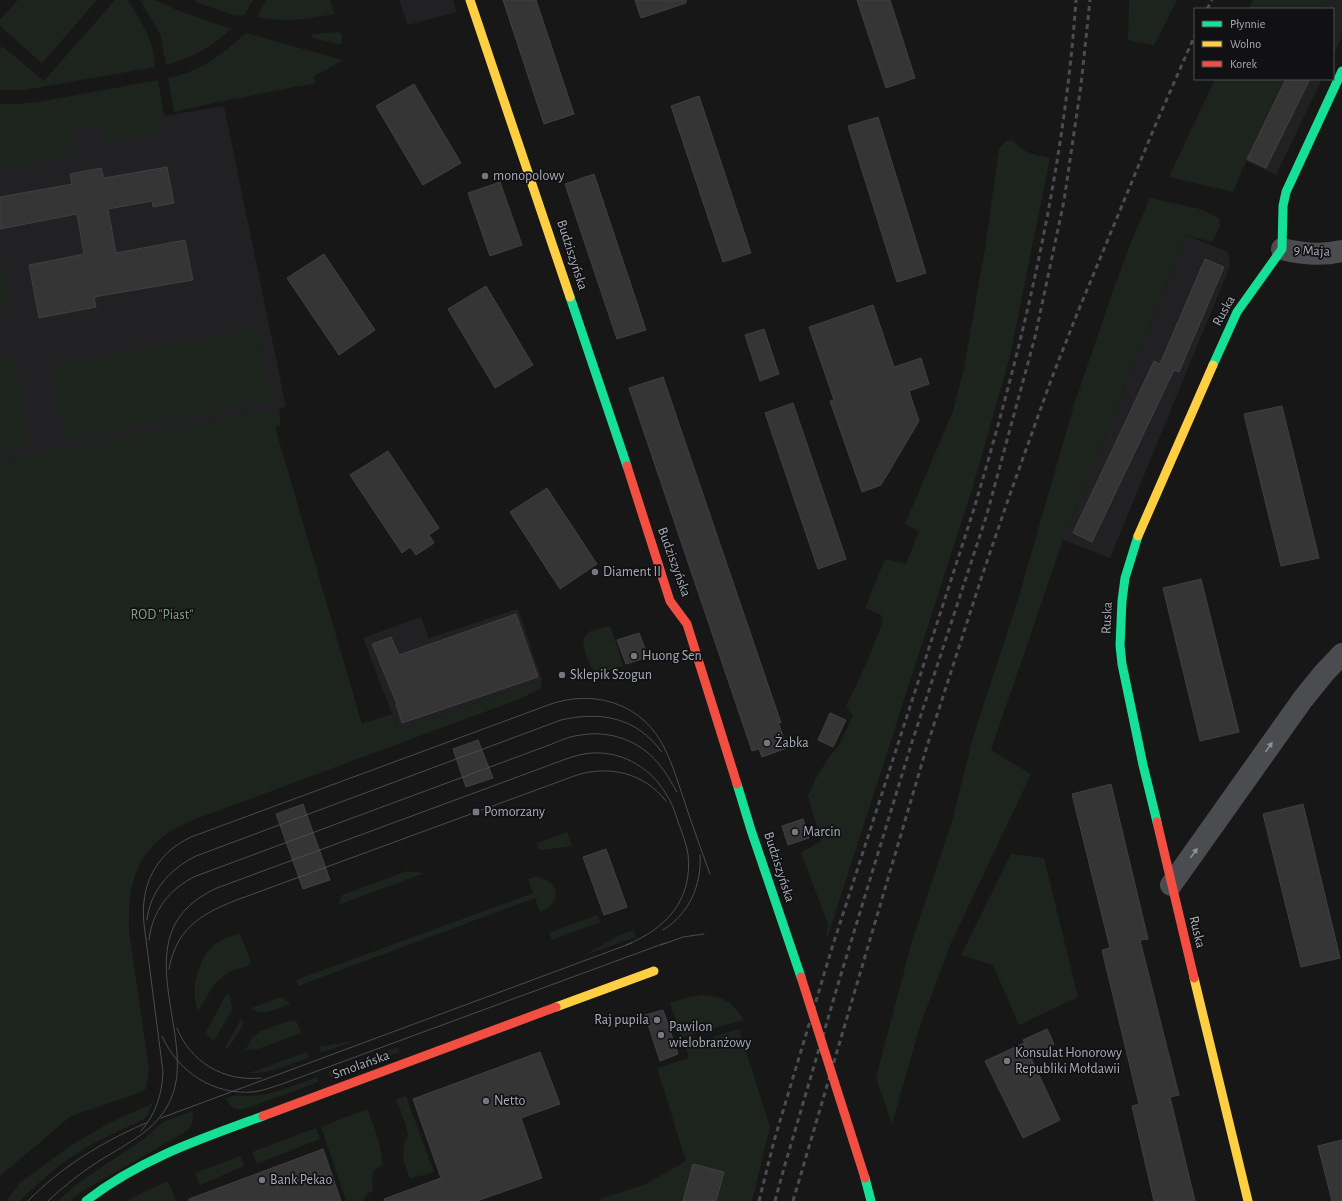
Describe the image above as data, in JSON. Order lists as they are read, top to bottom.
{
  "streets": {
    "street": [
      "9 Maja",
      "Budziszyńska",
      "Ruska",
      "Smolańska"
    ]
  },
  "crossings": [
    ["9 Maja", "Ruska"]
  ],
  "parks": ["ROD \"Piast\""],
  "places": {
    "other": [
      "monopolowy",
      "Diament II",
      "Huong Sen",
      "Sklepik Szogun",
      "Żabka",
      "Marcin",
      "Raj pupila",
      "Pawilon wielobranżowy",
      "Konsulat Honorowy Republiki Mołdawii",
      "Netto",
      "Bank Pekao"
    ],
    "transit": ["Pomorzany"]
  },
  "legend": ["Płynnie", "Wolno", "Korek"]
}
